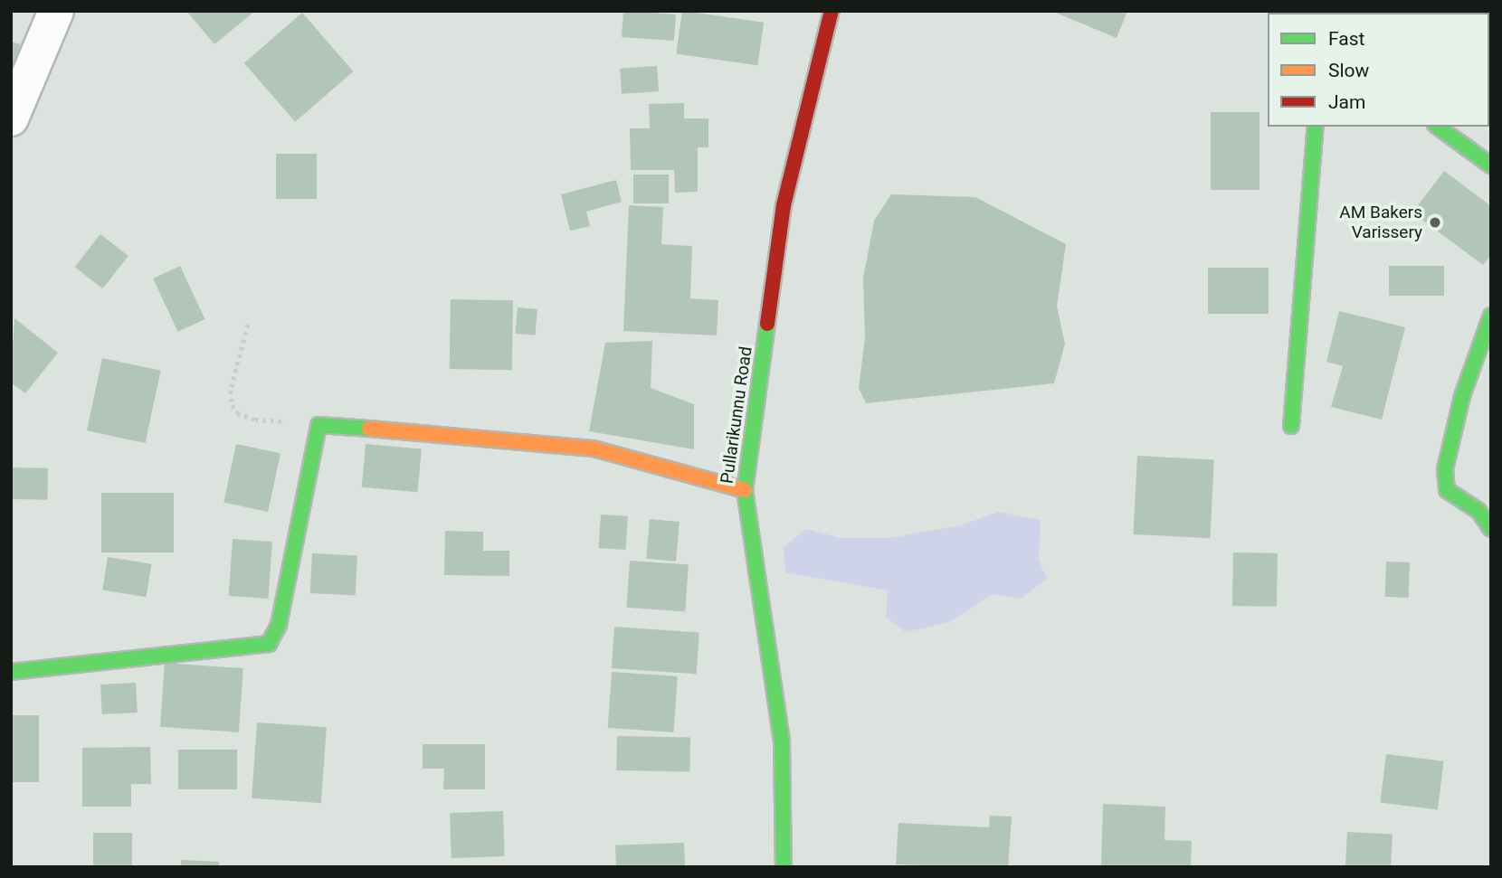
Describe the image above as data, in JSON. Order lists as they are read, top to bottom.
{
  "streets": {
    "street": ["Pullarikunnu Road"]
  },
  "places": ["AM Bakers Varissery"],
  "legend": ["Fast", "Slow", "Jam"]
}
